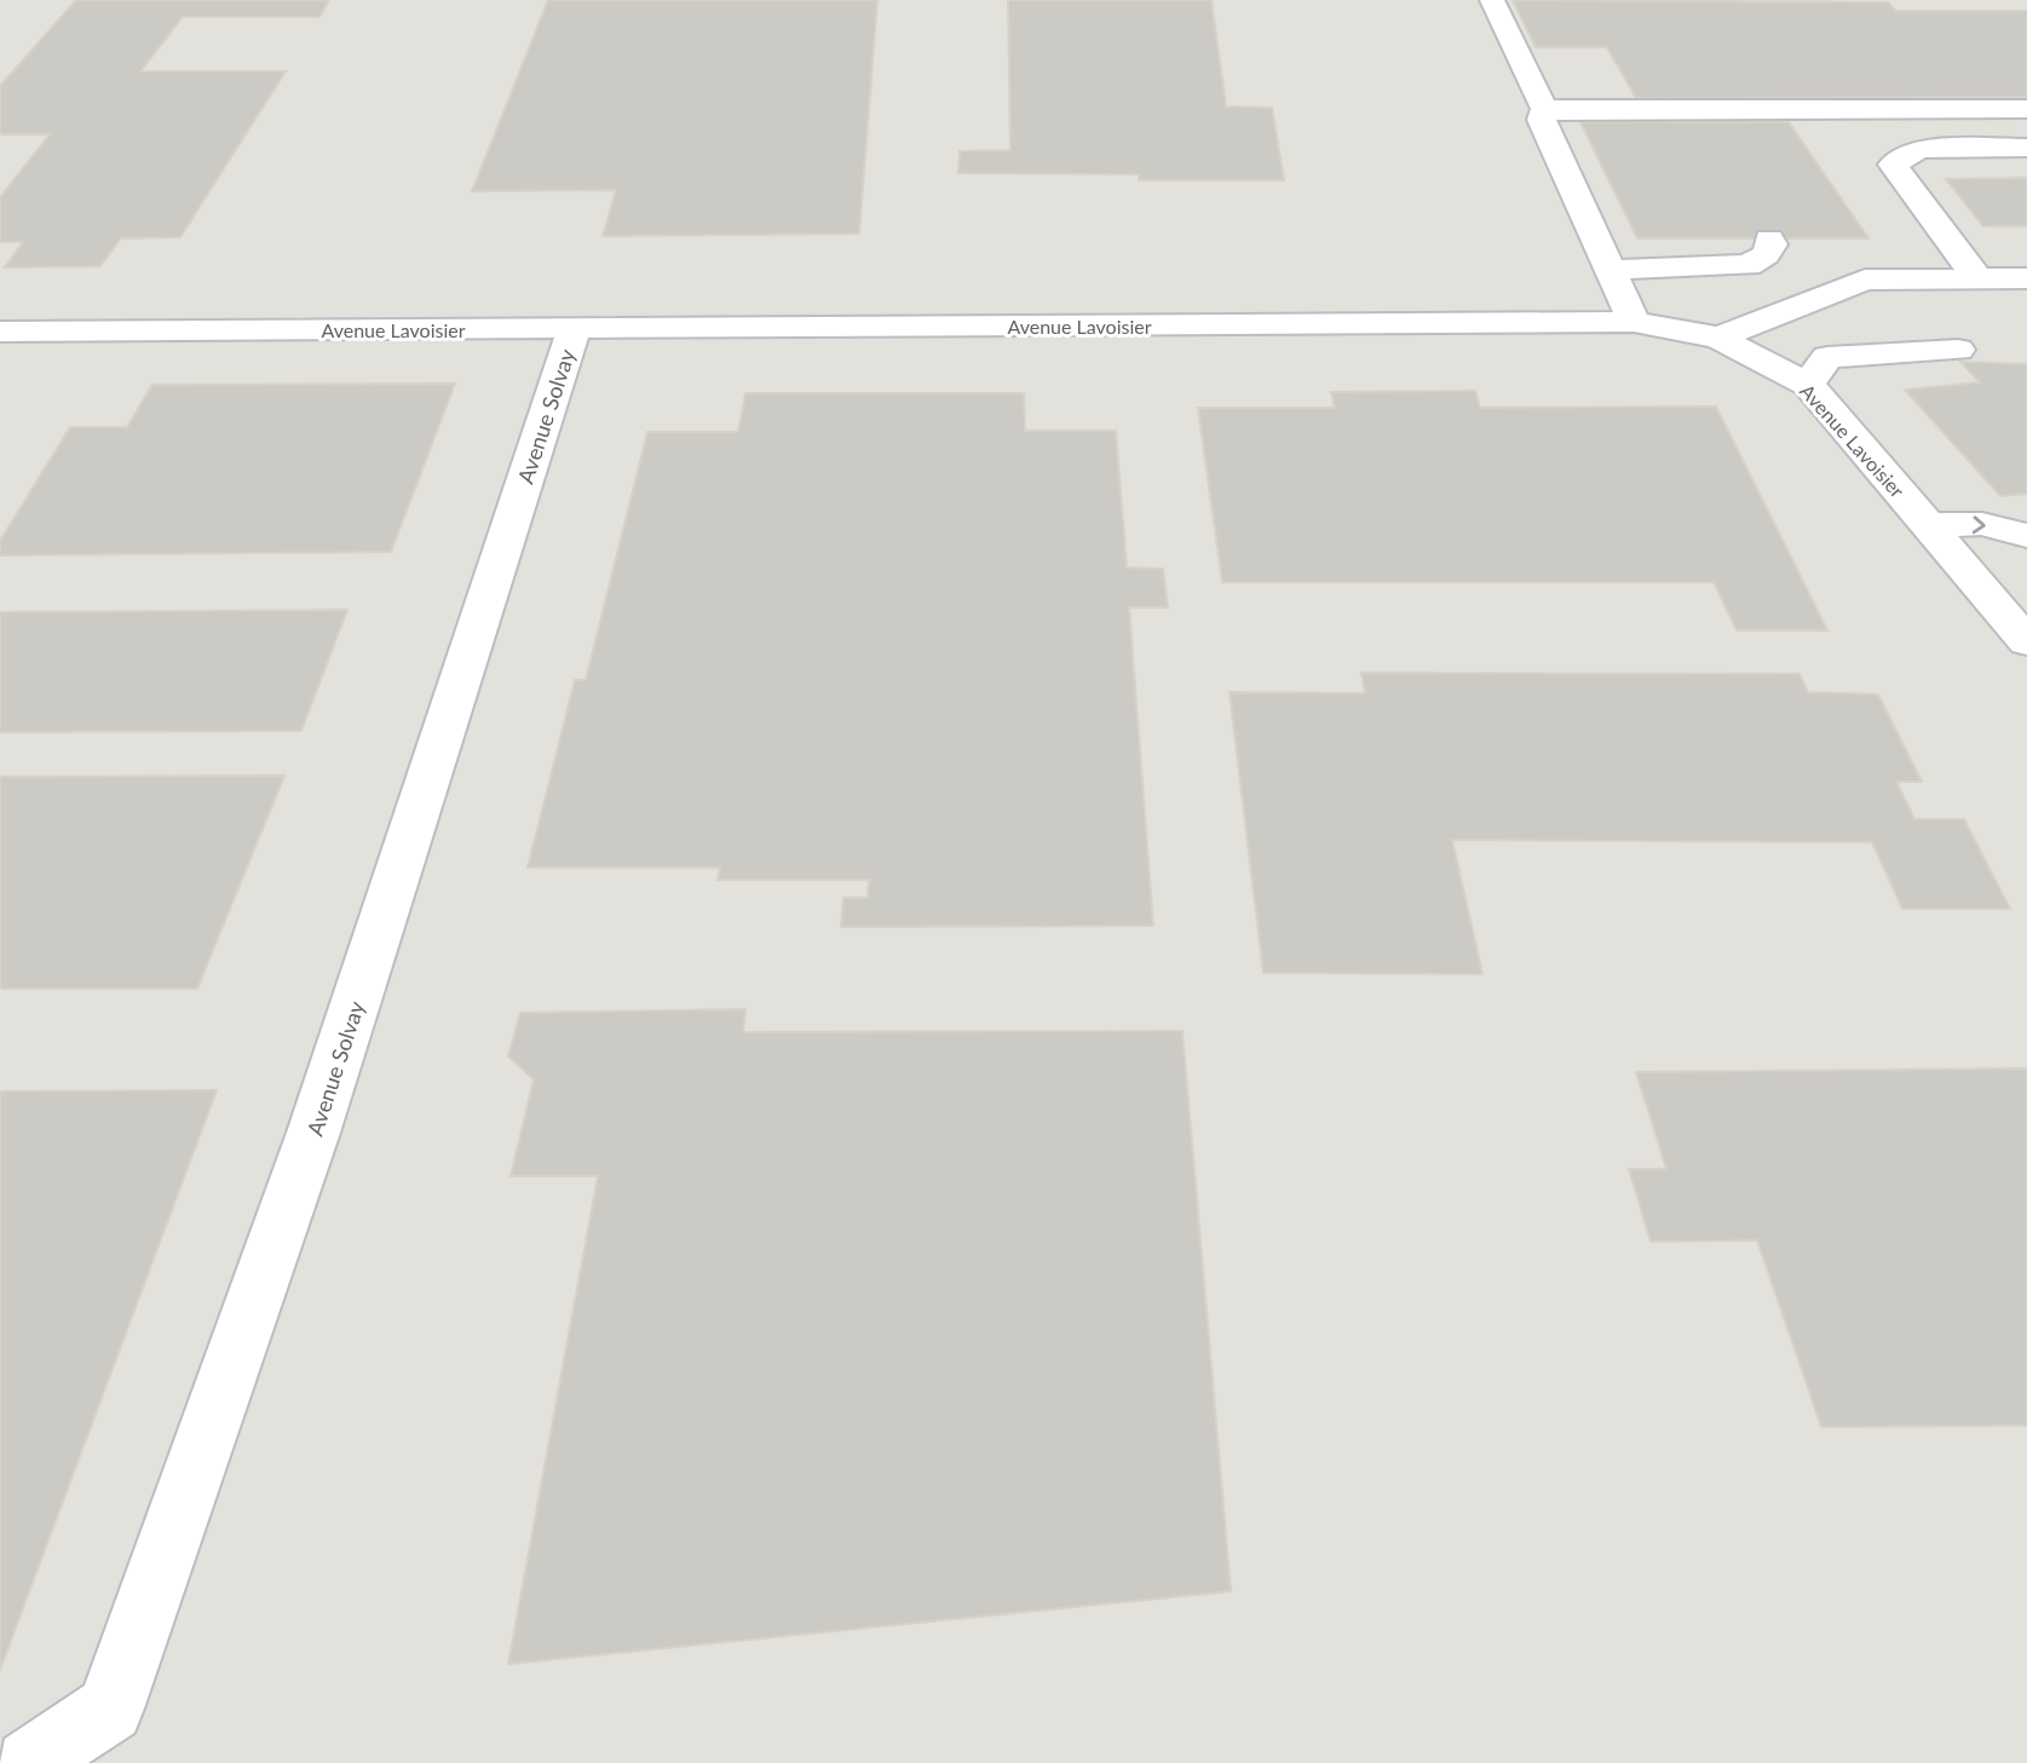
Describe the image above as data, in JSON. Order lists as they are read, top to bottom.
{
  "streets": {
    "street": ["Avenue Lavoisier", "Avenue Solvay"]
  },
  "crossings": [
    ["Avenue Lavoisier", "Avenue Solvay"]
  ]
}
